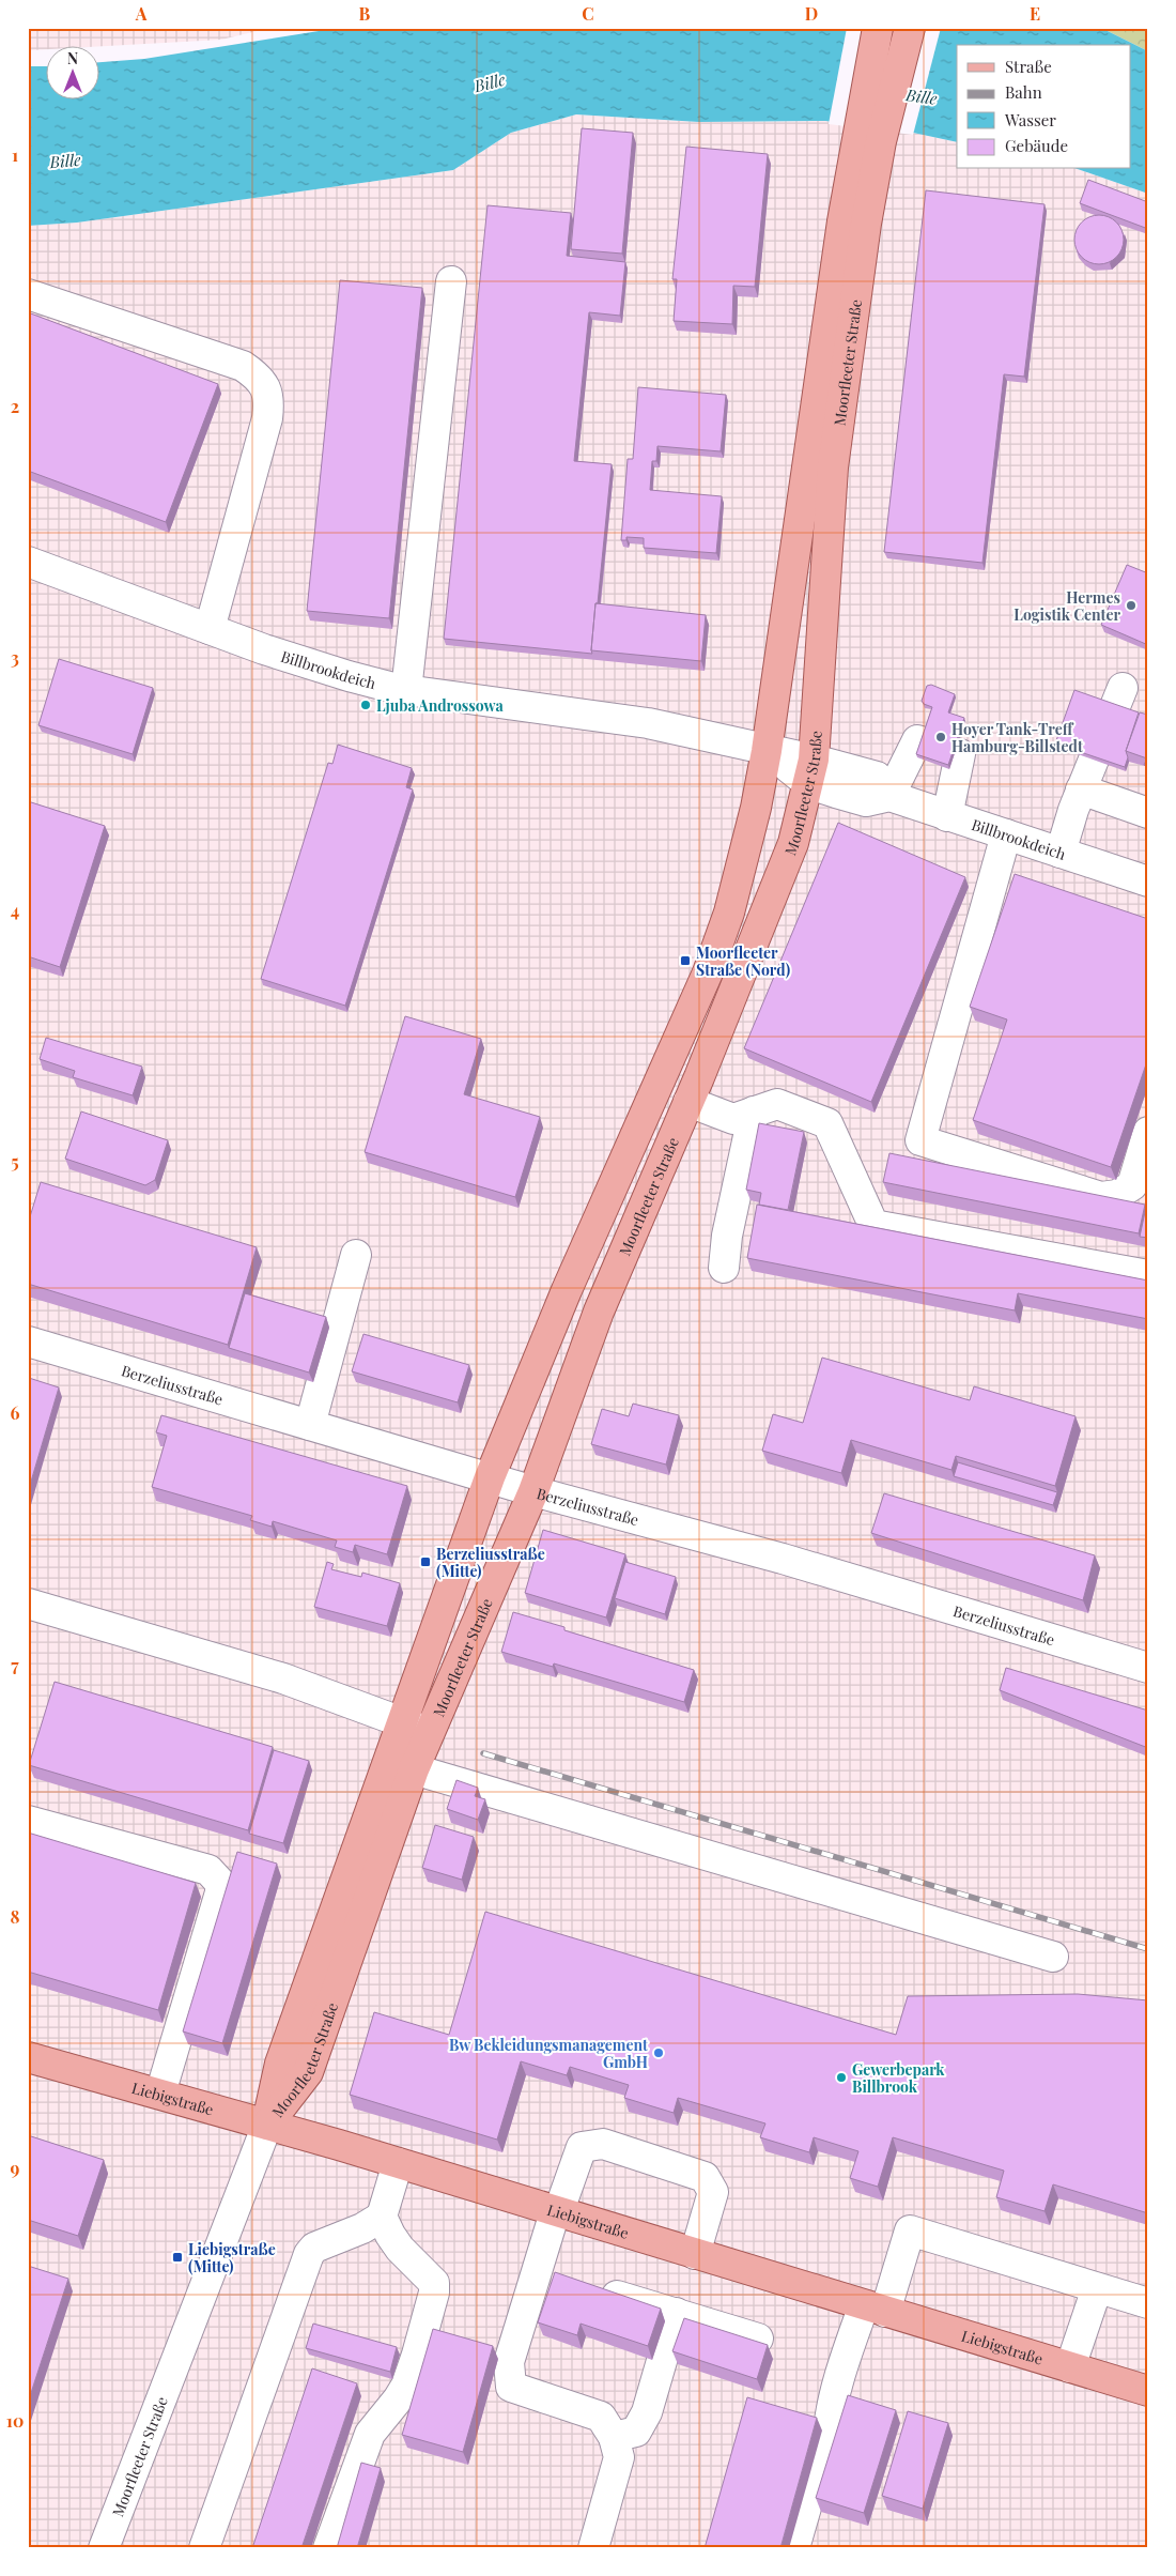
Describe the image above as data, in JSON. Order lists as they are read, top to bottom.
{
  "streets": {
    "main road": ["Moorfleeter Straße", "Liebigstraße"],
    "street": ["Billbrookdeich", "Berzeliusstraße"]
  },
  "crossings": [
    ["Moorfleeter Straße", "Billbrookdeich"],
    ["Moorfleeter Straße", "Berzeliusstraße"],
    ["Moorfleeter Straße", "Liebigstraße"]
  ],
  "water": ["Bille"],
  "places": {
    "other": [
      "Hermes Logistik Center",
      "Ljuba Androssowa",
      "Hoyer Tank-Treff Hamburg-Billstedt",
      "Bw Bekleidungsmanagement GmbH",
      "Gewerbepark Billbrook"
    ],
    "transit": ["Moorfleeter Straße (Nord)", "Berzeliusstraße (Mitte)", "Liebigstraße (Mitte)"]
  },
  "legend": [
    "Straße",
    "Bahn",
    "Wasser",
    "Gebäude"
  ],
  "north": "top",
  "grid": {
    "columns": [
      "A",
      "B",
      "C",
      "D",
      "E"
    ],
    "rows": [
      "1",
      "2",
      "3",
      "4",
      "5",
      "6",
      "7",
      "8",
      "9",
      "10"
    ]
  }
}
